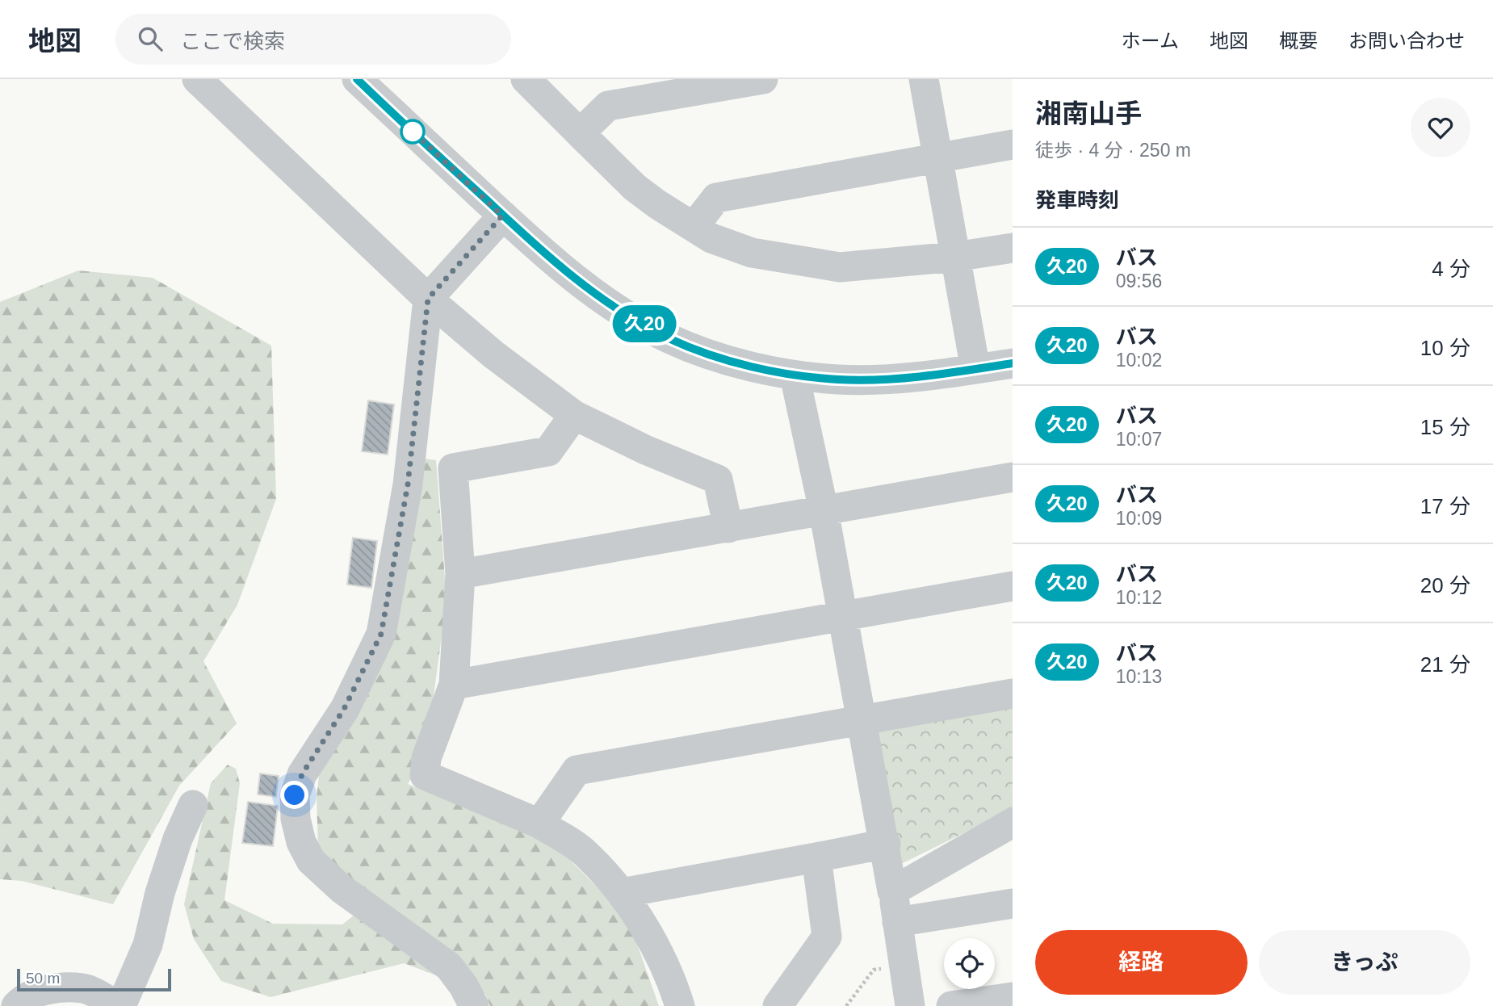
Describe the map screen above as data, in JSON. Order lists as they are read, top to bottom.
{
  "lines": ["bus line 久20"],
  "scale_bar": "50 m",
  "page": {
    "header": "地図",
    "search": "ここで検索",
    "nav": [
      "ホーム",
      "地図",
      "概要",
      "お問い合わせ"
    ],
    "on_map": "久20",
    "heading": [
      ["湘南山手", "徒歩 · 4 分 · 250 m"],
      "発車時刻"
    ],
    "list": [
      {
        "mark": "久20",
        "name": "バス",
        "note": "09:56",
        "value": "4 分"
      },
      {
        "mark": "久20",
        "name": "バス",
        "note": "10:02",
        "value": "10 分"
      },
      {
        "mark": "久20",
        "name": "バス",
        "note": "10:07",
        "value": "15 分"
      },
      {
        "mark": "久20",
        "name": "バス",
        "note": "10:09",
        "value": "17 分"
      },
      {
        "mark": "久20",
        "name": "バス",
        "note": "10:12",
        "value": "20 分"
      },
      {
        "mark": "久20",
        "name": "バス",
        "note": "10:13",
        "value": "21 分"
      }
    ],
    "buttons": ["経路", "きっぷ"],
    "scale": "50 m"
  }
}
